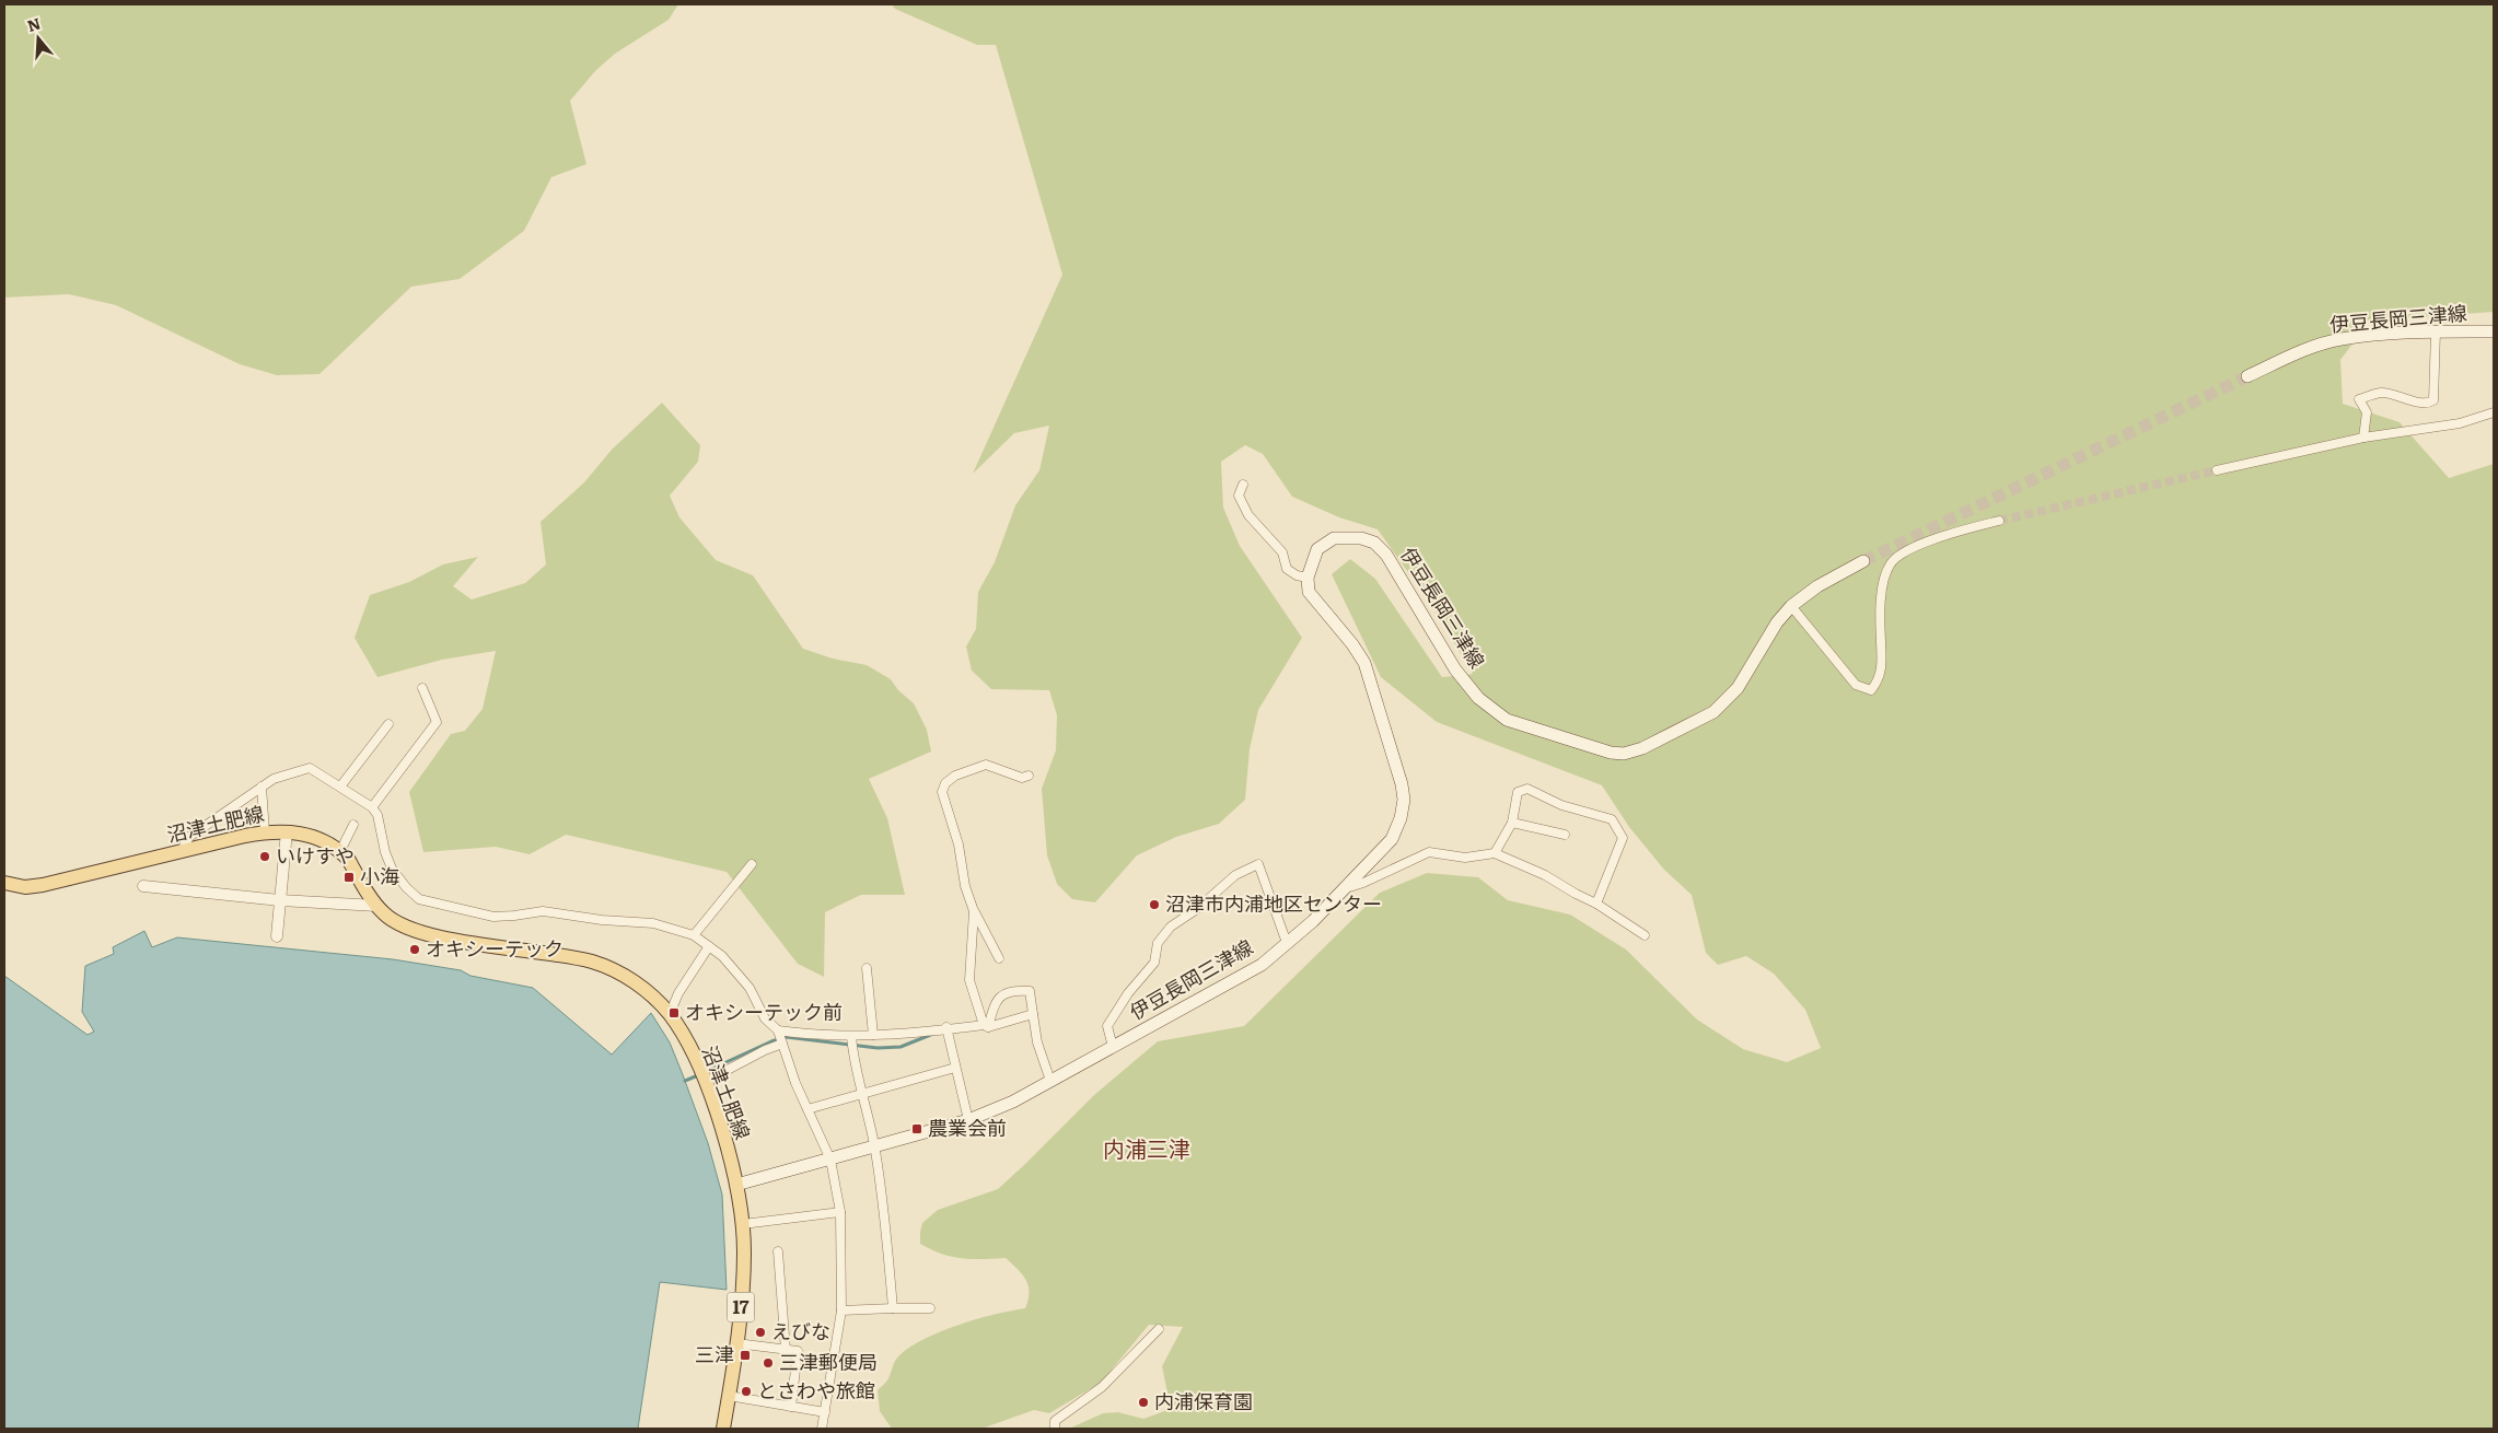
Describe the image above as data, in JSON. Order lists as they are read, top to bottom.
{
  "streets": {
    "main road": ["伊豆長岡三津線", "沼津土肥線", "17"]
  },
  "crossings": [
    ["伊豆長岡三津線", "沼津土肥線"]
  ],
  "districts": ["内浦三津"],
  "places": {
    "other": [
      "いけすや",
      "沼津市内浦地区センター",
      "オキシーテック",
      "えびな",
      "三津郵便局",
      "とさわや旅館",
      "内浦保育園"
    ],
    "transit": [
      "小海",
      "オキシーテック前",
      "農業会前",
      "三津"
    ]
  },
  "north": "top"
}
